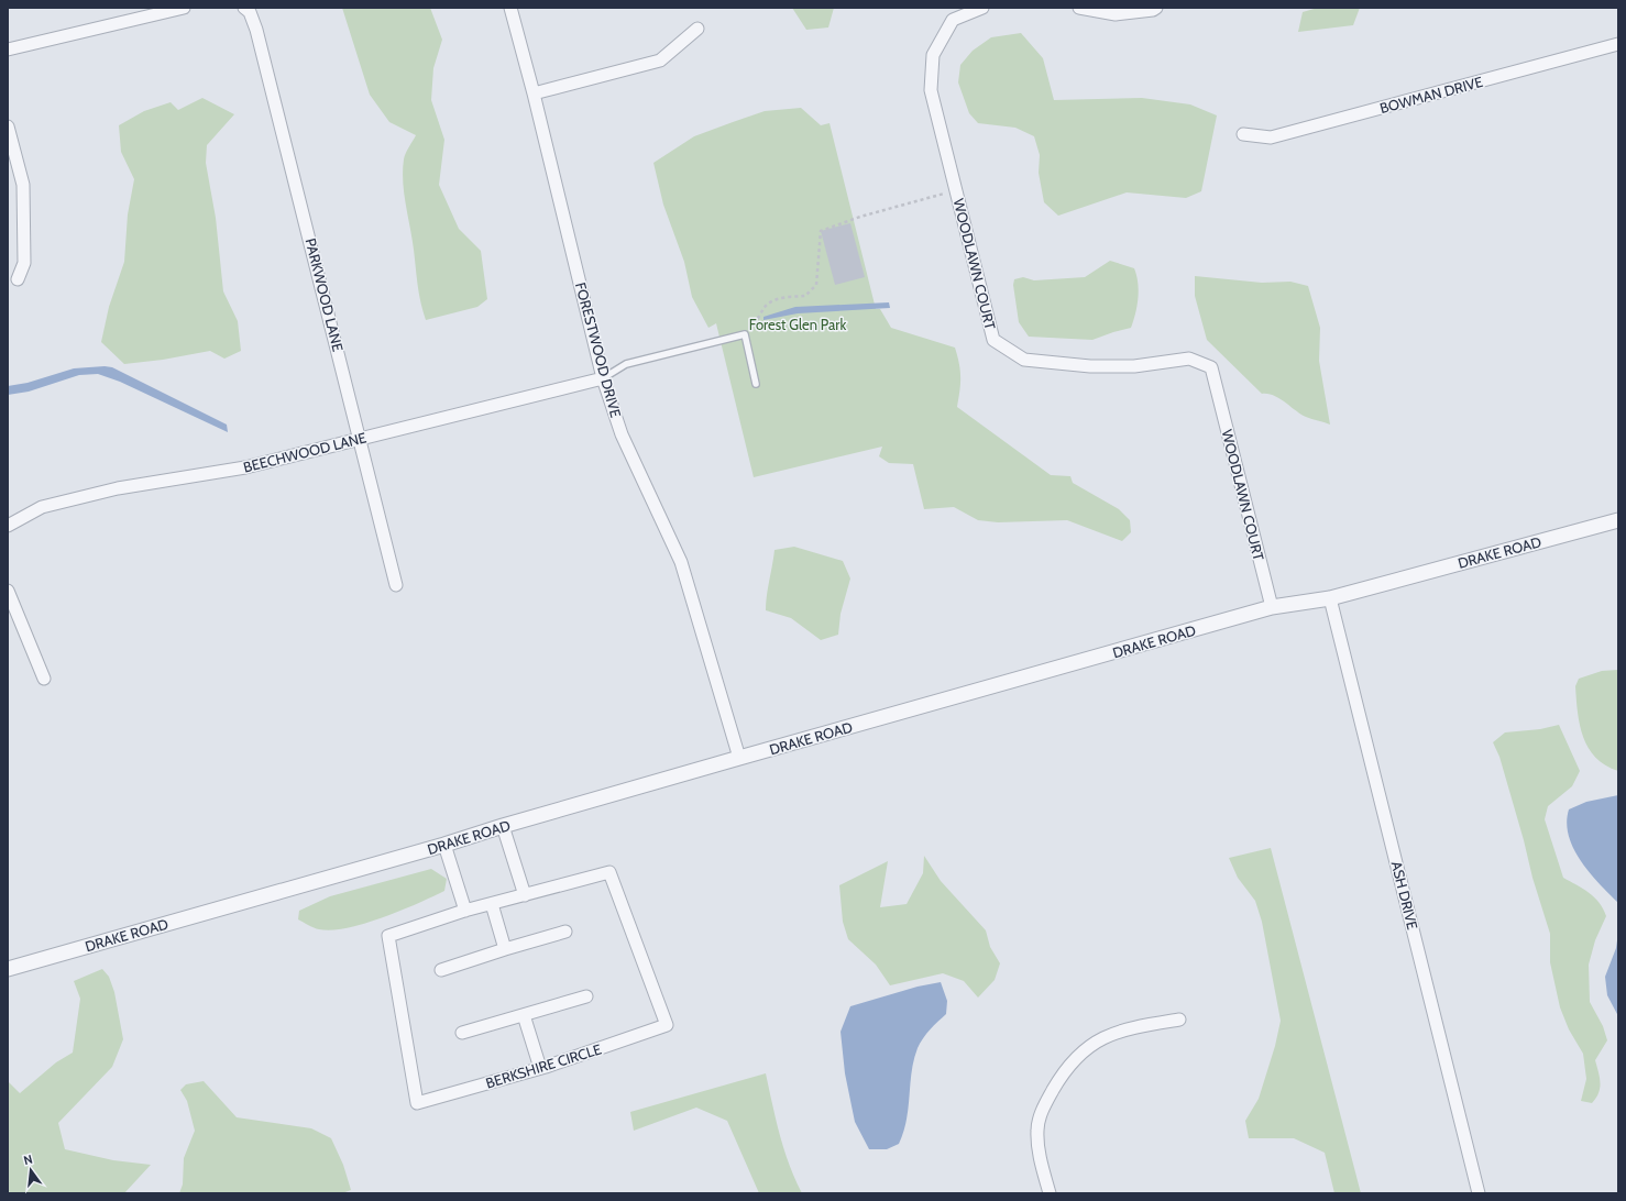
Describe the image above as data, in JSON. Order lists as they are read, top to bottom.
{
  "streets": {
    "street": [
      "BOWMAN DRIVE",
      "WOODLAWN COURT",
      "PARKWOOD LANE",
      "FORESTWOOD DRIVE",
      "BEECHWOOD LANE",
      "DRAKE ROAD",
      "ASH DRIVE",
      "BERKSHIRE CIRCLE"
    ]
  },
  "crossings": [
    ["WOODLAWN COURT", "DRAKE ROAD"],
    ["PARKWOOD LANE", "BEECHWOOD LANE"],
    ["FORESTWOOD DRIVE", "BEECHWOOD LANE"],
    ["FORESTWOOD DRIVE", "DRAKE ROAD"],
    ["DRAKE ROAD", "ASH DRIVE"]
  ],
  "parks": ["Forest Glen Park"],
  "north": "top"
}
